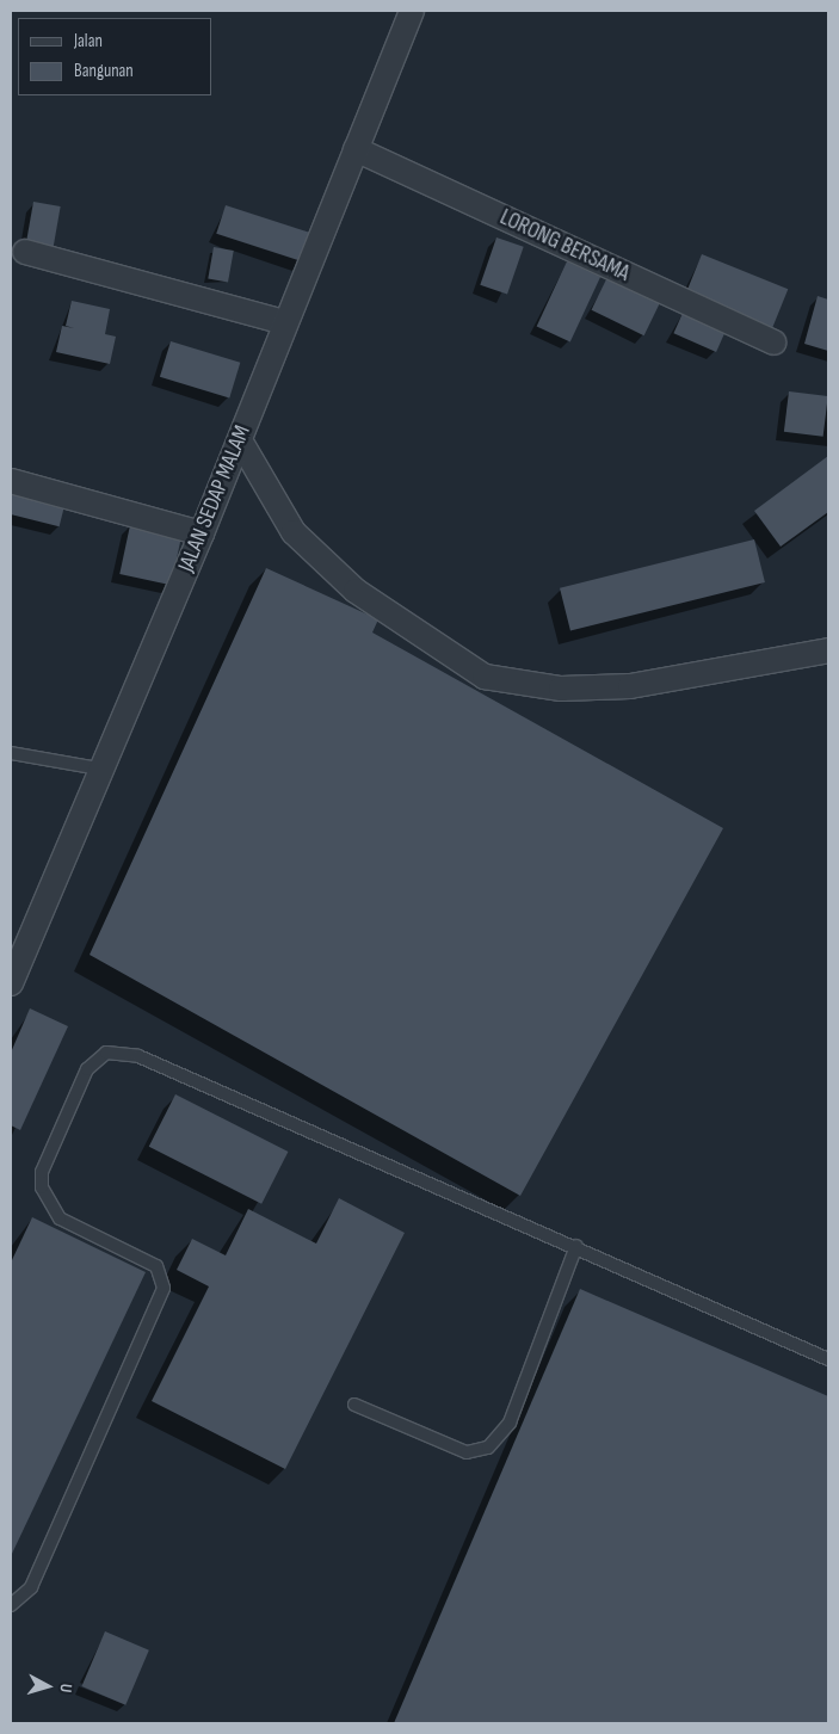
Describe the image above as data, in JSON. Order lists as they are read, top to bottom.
{
  "streets": {
    "street": ["LORONG BERSAMA", "JALAN SEDAP MALAM"]
  },
  "crossings": [
    ["LORONG BERSAMA", "JALAN SEDAP MALAM"]
  ],
  "legend": ["Jalan", "Bangunan"],
  "north": "right"
}
